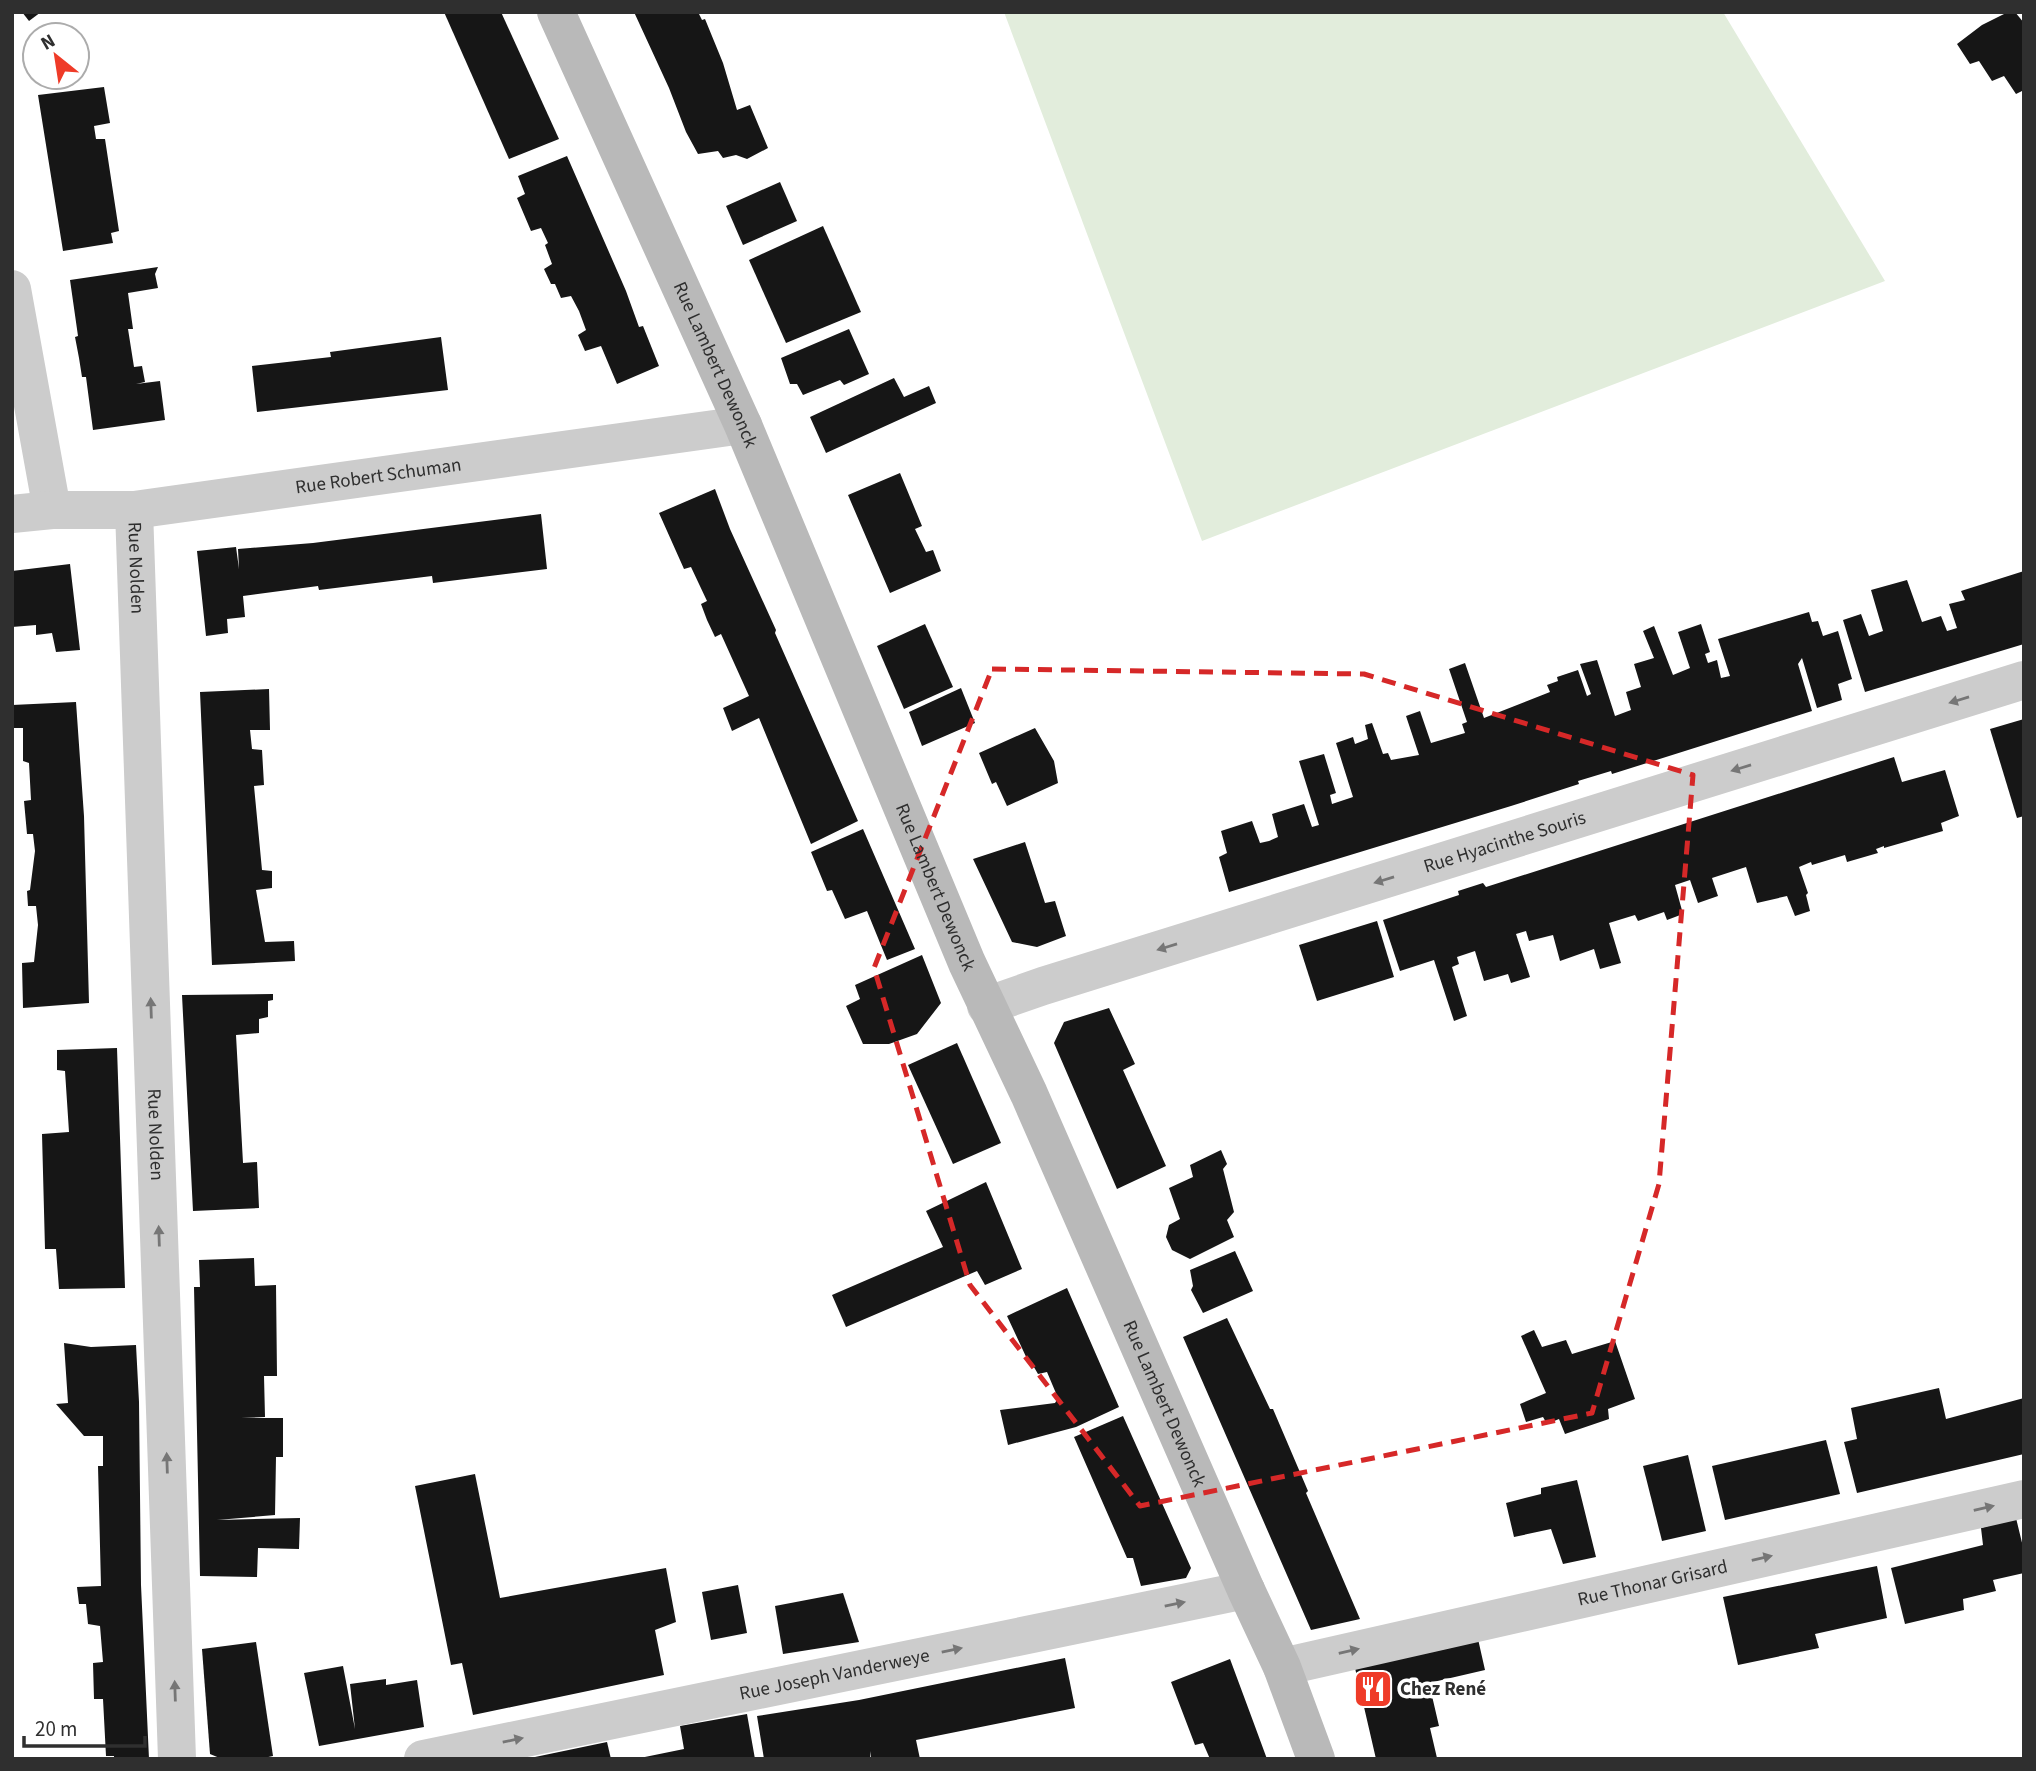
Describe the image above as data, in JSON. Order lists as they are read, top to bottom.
{
  "streets": {
    "street": [
      "Rue Lambert Dewonck",
      "Rue Robert Schuman",
      "Rue Nolden",
      "Rue Hyacinthe Souris",
      "Rue Thonar Grisard",
      "Rue Joseph Vanderweye"
    ]
  },
  "crossings": [
    ["Rue Lambert Dewonck", "Rue Robert Schuman"],
    ["Rue Lambert Dewonck", "Rue Hyacinthe Souris"],
    ["Rue Lambert Dewonck", "Rue Thonar Grisard"],
    ["Rue Lambert Dewonck", "Rue Joseph Vanderweye"],
    ["Rue Robert Schuman", "Rue Nolden"]
  ],
  "one_way": [
    "Rue Nolden",
    "Rue Hyacinthe Souris",
    "Rue Thonar Grisard",
    "Rue Joseph Vanderweye"
  ],
  "places": {
    "restaurant": ["Chez René"]
  },
  "scale_bar": "20 m",
  "north": "top left"
}
